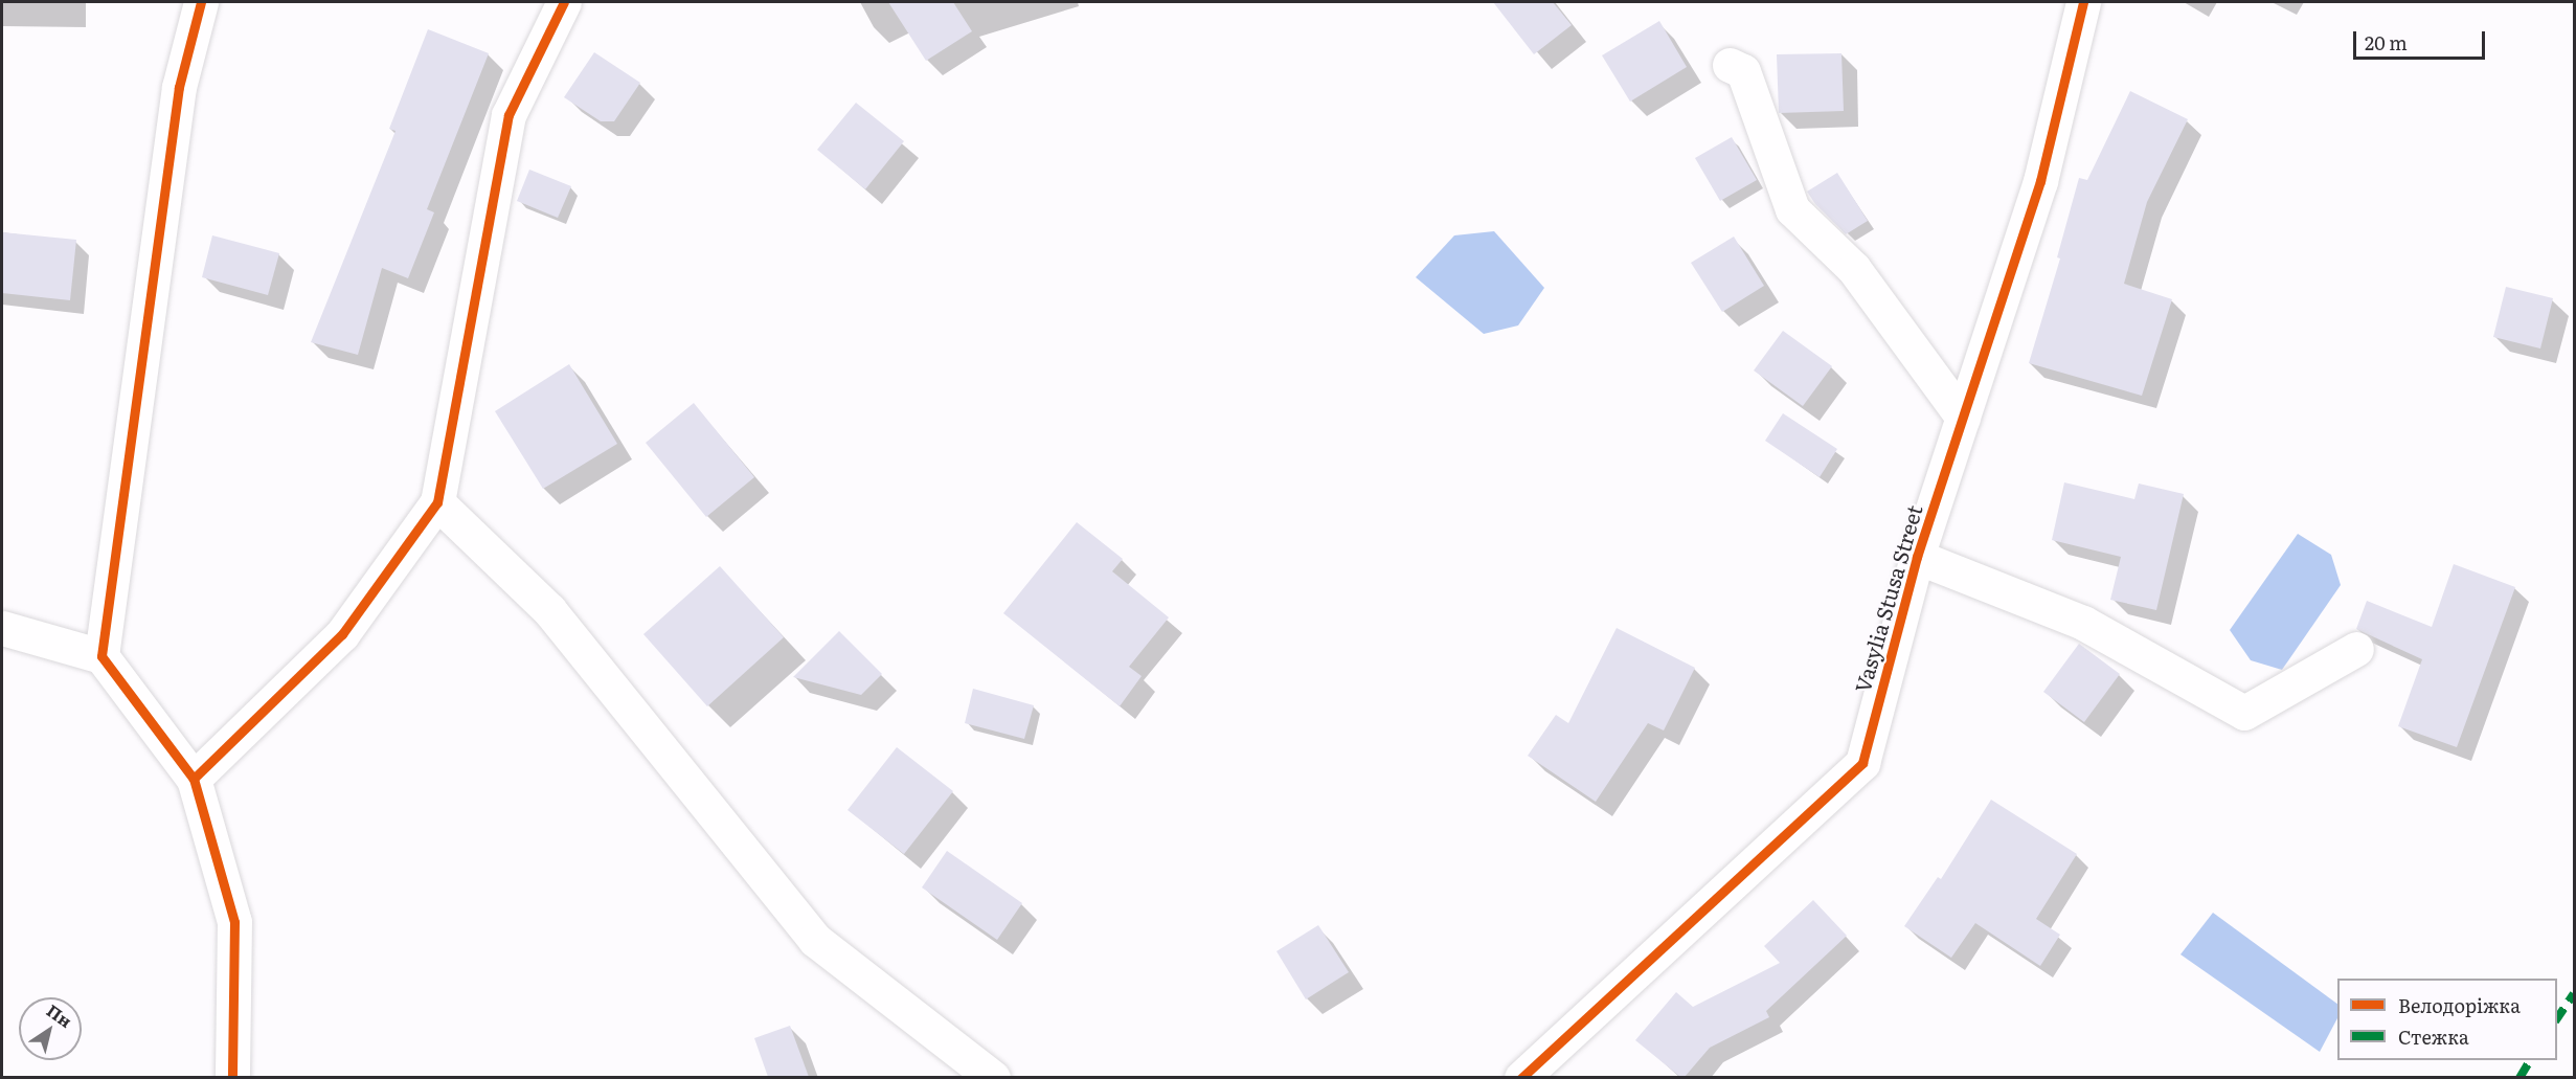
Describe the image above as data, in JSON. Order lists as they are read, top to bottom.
{
  "streets": {
    "street": ["Vasylia Stusa Street"]
  },
  "legend": ["Велодоріжка", "Стежка"],
  "scale_bar": "20 m",
  "north": "top right"
}
